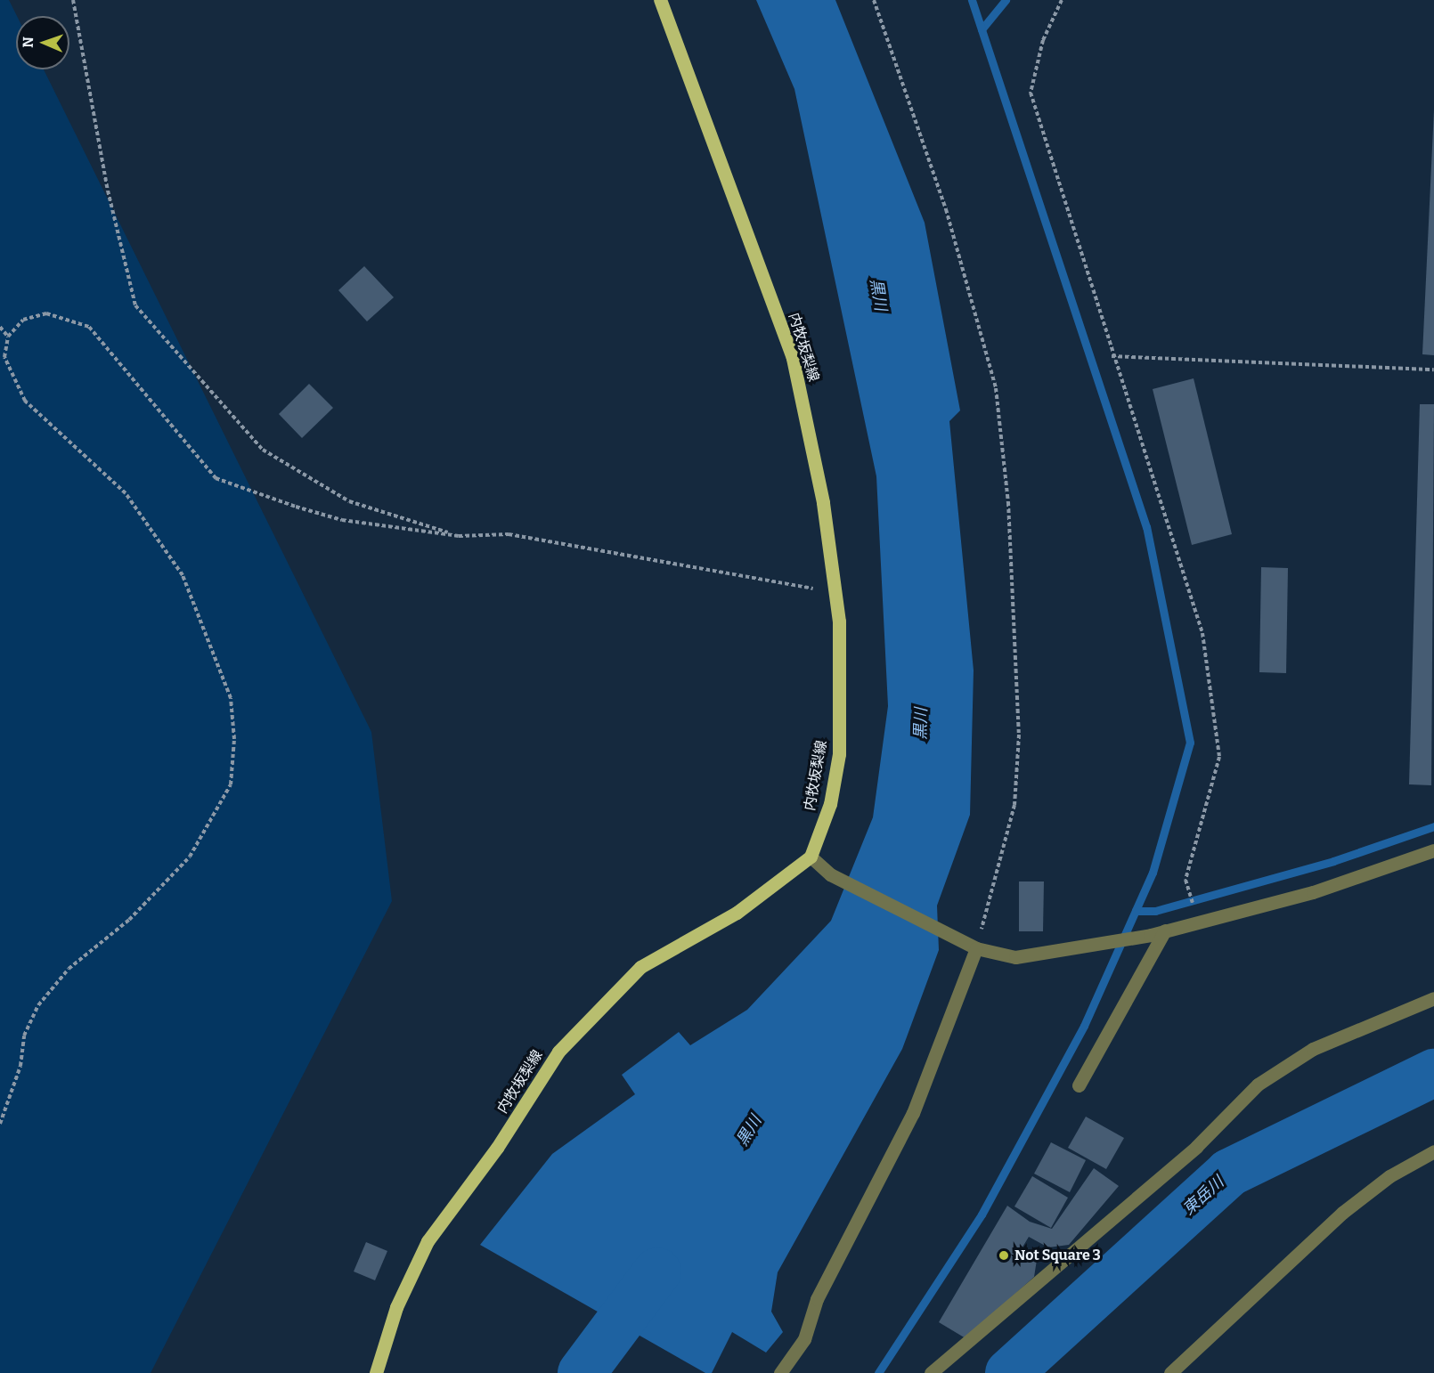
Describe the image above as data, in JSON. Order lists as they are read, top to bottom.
{
  "streets": {
    "main road": ["内牧坂梨線"]
  },
  "water": ["黒川", "東岳川"],
  "places": ["Not Square 3"],
  "north": "left"
}
